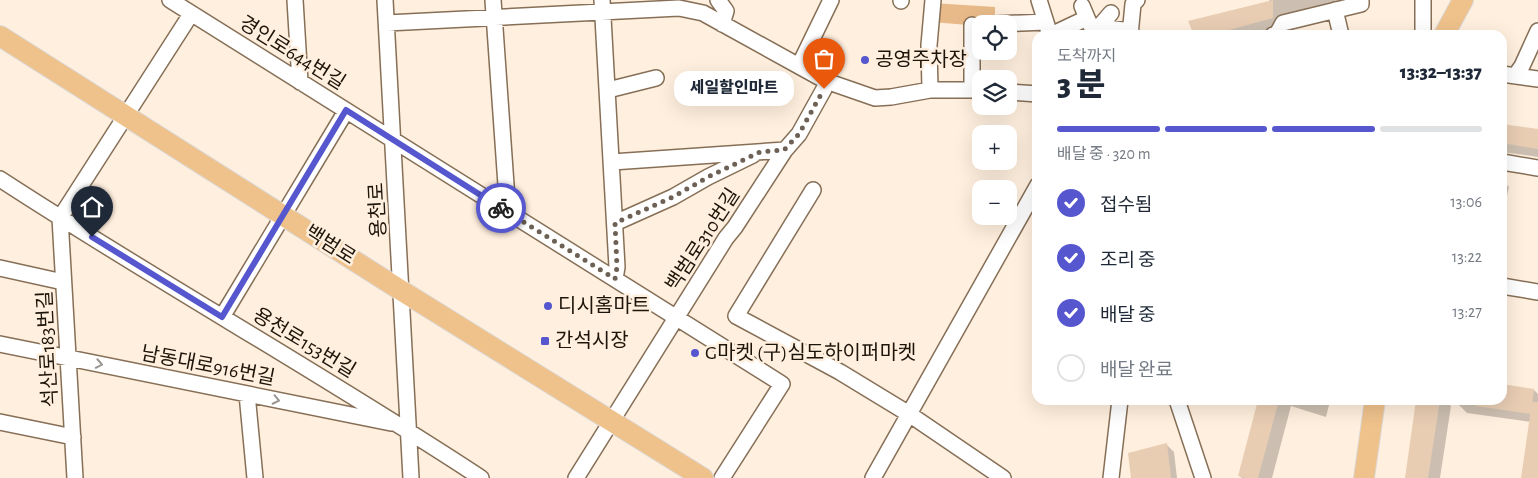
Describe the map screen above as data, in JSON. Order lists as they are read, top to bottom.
{
  "streets": {
    "main road": ["백범로"],
    "street": [
      "경인로644번길",
      "용천로",
      "백범로310번길",
      "용천로153번길",
      "석산로183번길",
      "남동대로916번길"
    ]
  },
  "crossings": [
    ["경인로644번길", "용천로"],
    ["경인로644번길", "백범로310번길"],
    ["용천로", "백범로"],
    ["용천로", "용천로153번길"],
    ["용천로", "남동대로916번길"],
    ["백범로310번길", "백범로"],
    ["용천로153번길", "석산로183번길"],
    ["용천로153번길", "남동대로916번길"],
    ["석산로183번길", "남동대로916번길"]
  ],
  "one_way": ["남동대로916번길"],
  "places": {
    "other": [
      "공영주차장",
      "세일할인마트",
      "디시홈마트",
      "G마켓 (구)심도하이퍼마켓"
    ],
    "transit": ["간석시장"]
  },
  "page": {
    "map_buttons": ["+", "−"],
    "heading": ["3 분", "도착까지", "13:32–13:37"],
    "bubble": "세일할인마트",
    "bar": "배달 중 · 320 m",
    "list": [
      ["접수됨", "13:06"],
      ["조리 중", "13:22"],
      ["배달 중", "13:27"],
      "배달 완료"
    ]
  }
}
